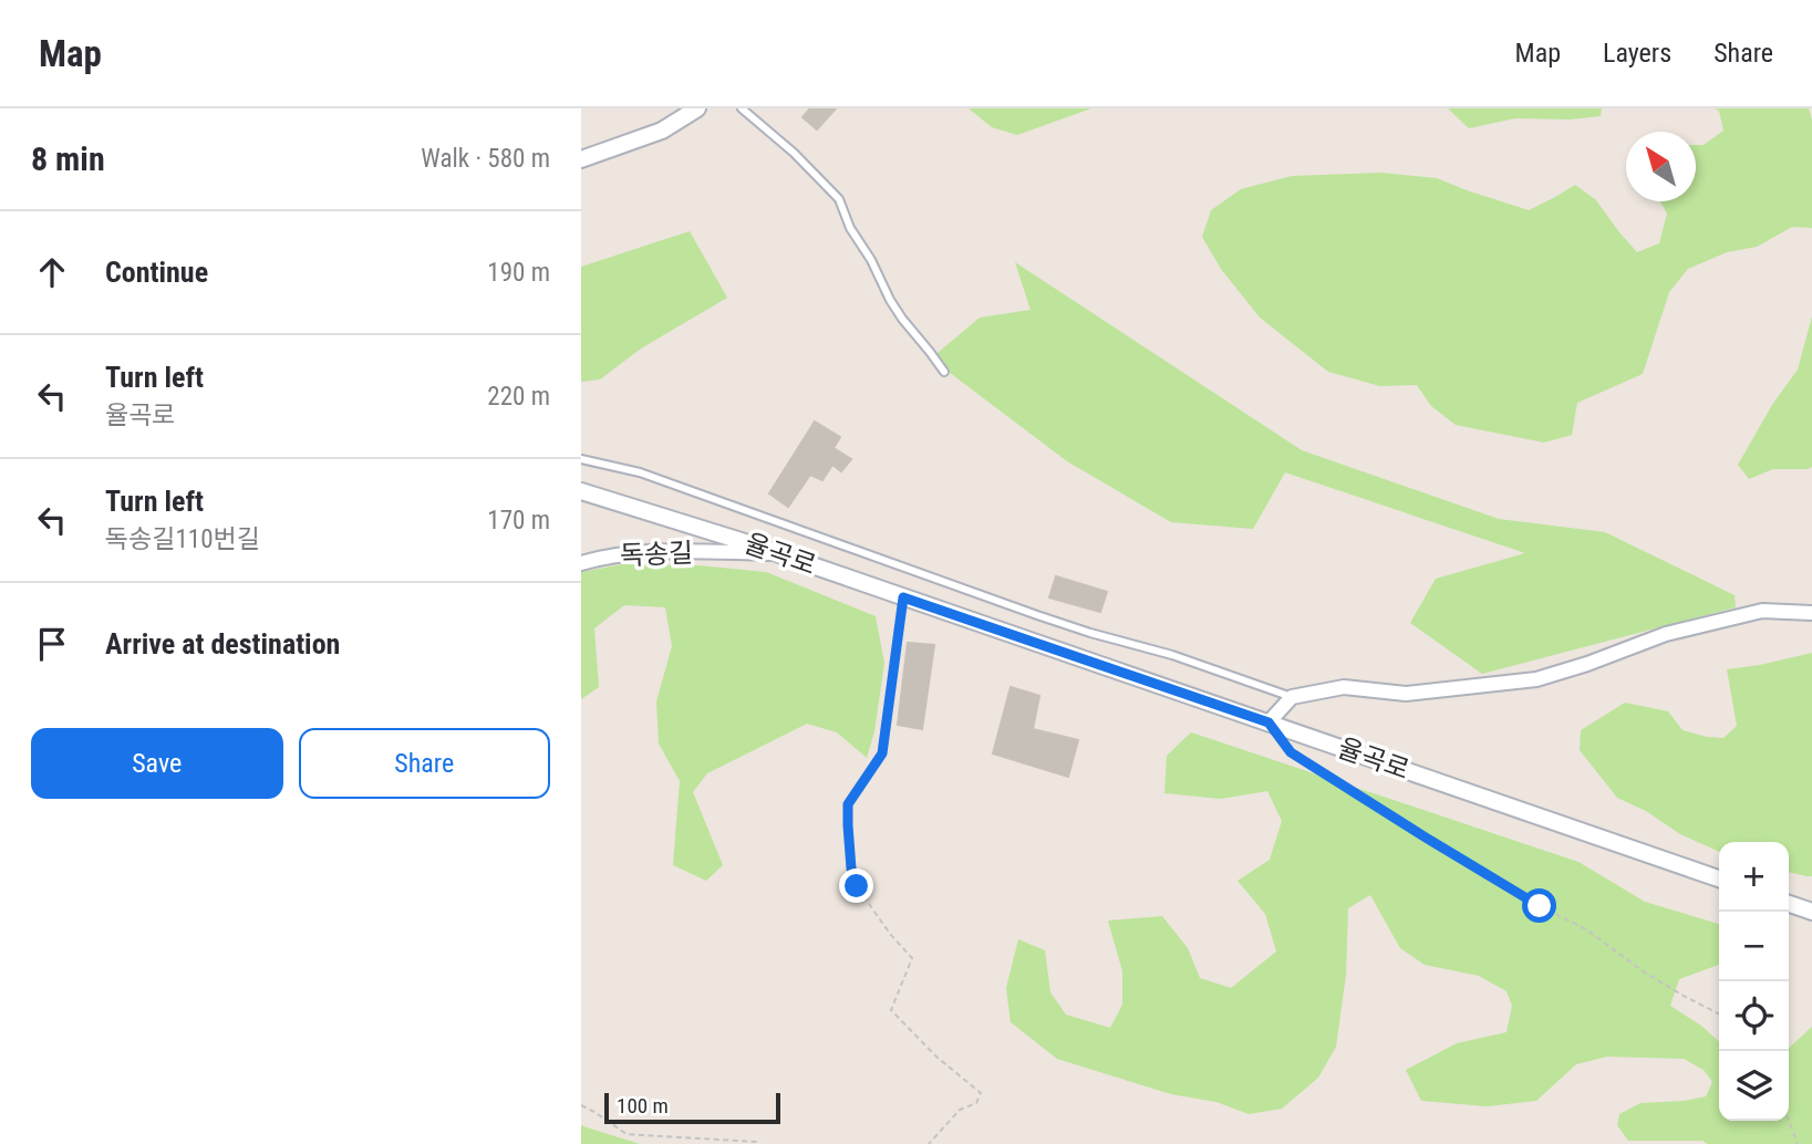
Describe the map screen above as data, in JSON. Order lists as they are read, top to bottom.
{
  "streets": {
    "street": ["독송길", "율곡로"]
  },
  "crossings": [
    ["독송길", "율곡로"]
  ],
  "scale_bar": "100 m",
  "north": "top left",
  "page": {
    "header": "Map",
    "nav": ["Map", "Layers", "Share"],
    "heading": ["8 min", "Walk · 580 m"],
    "list": [
      ["Continue", "190 m"],
      ["Turn left", "율곡로", "220 m"],
      ["Turn left", "독송길110번길", "170 m"],
      "Arrive at destination"
    ],
    "buttons": ["Save", "Share"],
    "map_buttons": ["+", "−"],
    "scale": "100 m"
  }
}
